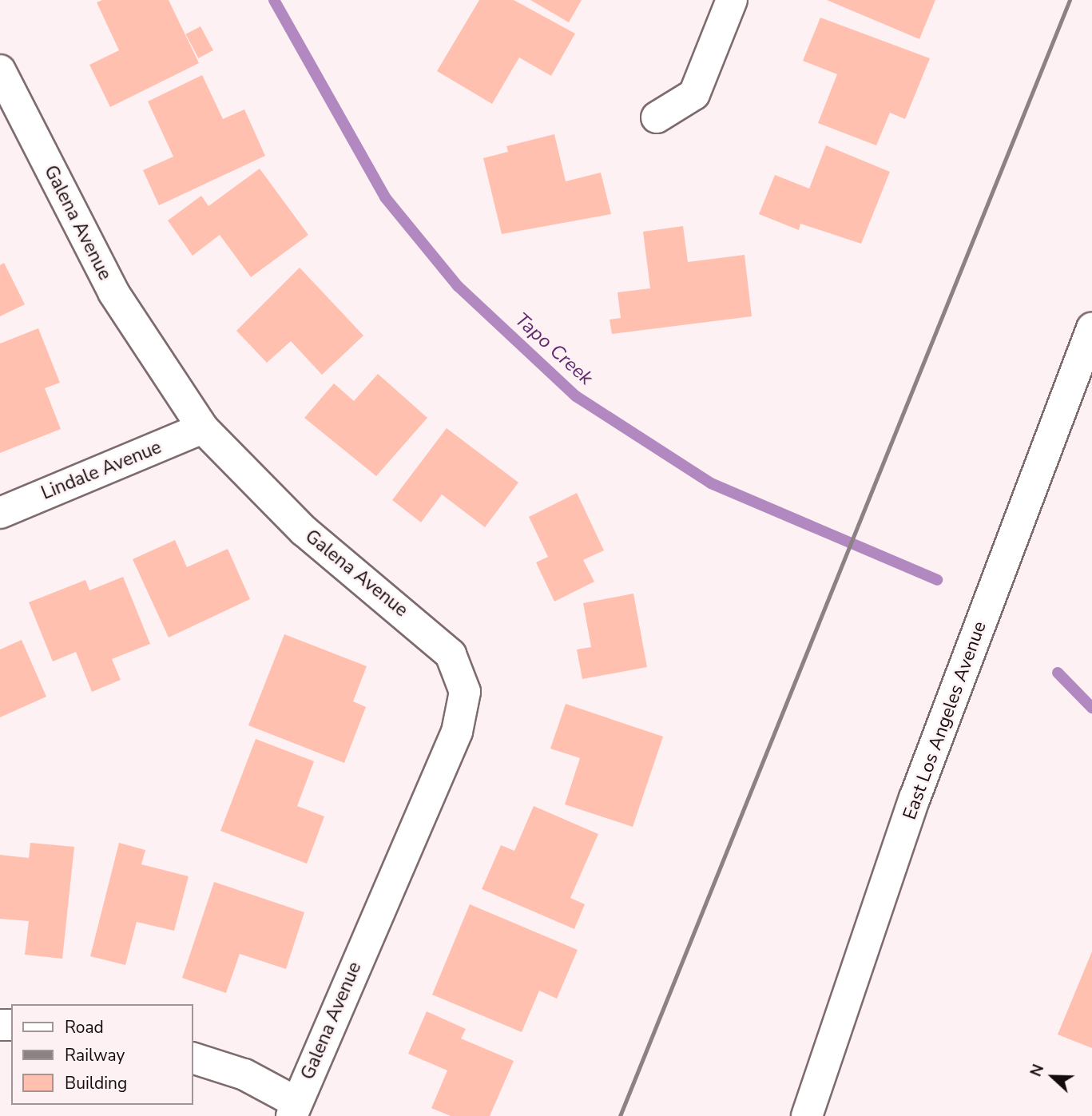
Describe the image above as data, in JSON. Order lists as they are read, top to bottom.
{
  "streets": {
    "street": ["Galena Avenue", "Lindale Avenue", "East Los Angeles Avenue"]
  },
  "crossings": [
    ["Galena Avenue", "Lindale Avenue"]
  ],
  "water": ["Tapo Creek"],
  "legend": ["Road", "Railway", "Building"],
  "north": "left"
}
